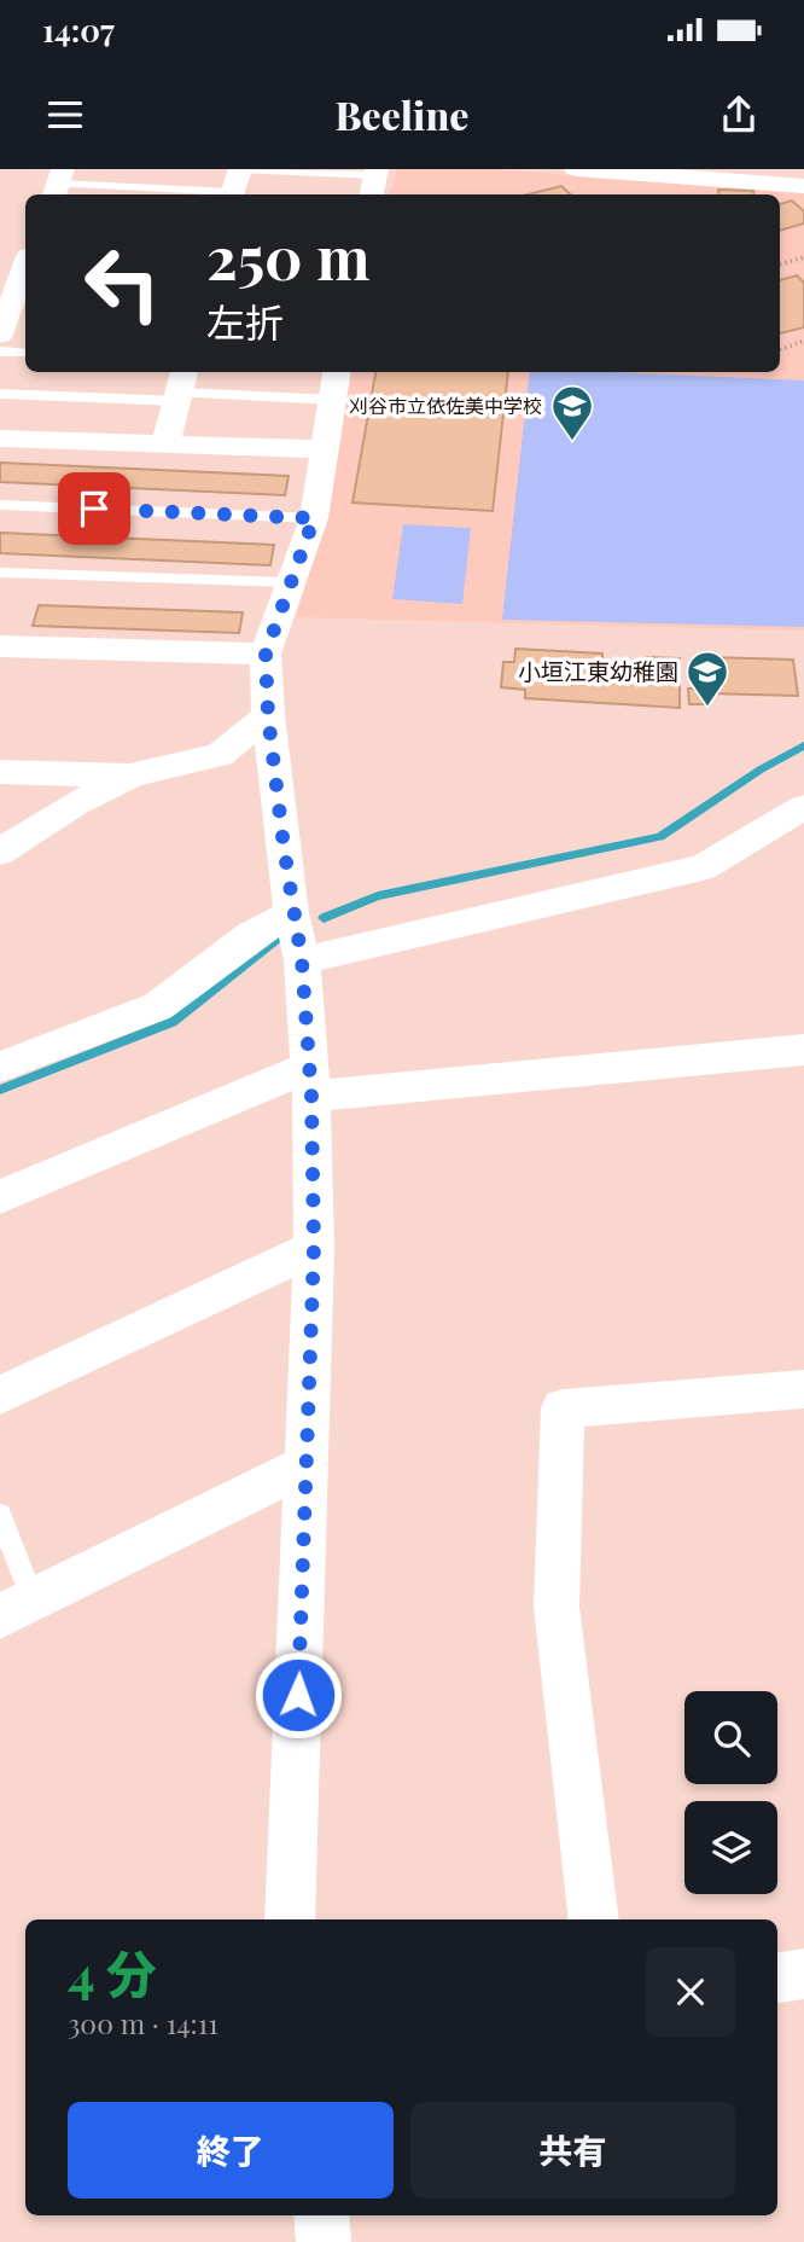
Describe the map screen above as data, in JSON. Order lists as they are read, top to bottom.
{
  "places": {
    "school or university": ["刈谷市立依佐美中学校", "小垣江東幼稚園"]
  },
  "page": {
    "status": "14:07",
    "header": "Beeline",
    "turn": ["250 m", "左折"],
    "heading": ["4 分", "300 m · 14:11"],
    "buttons": ["終了", "共有"]
  }
}
